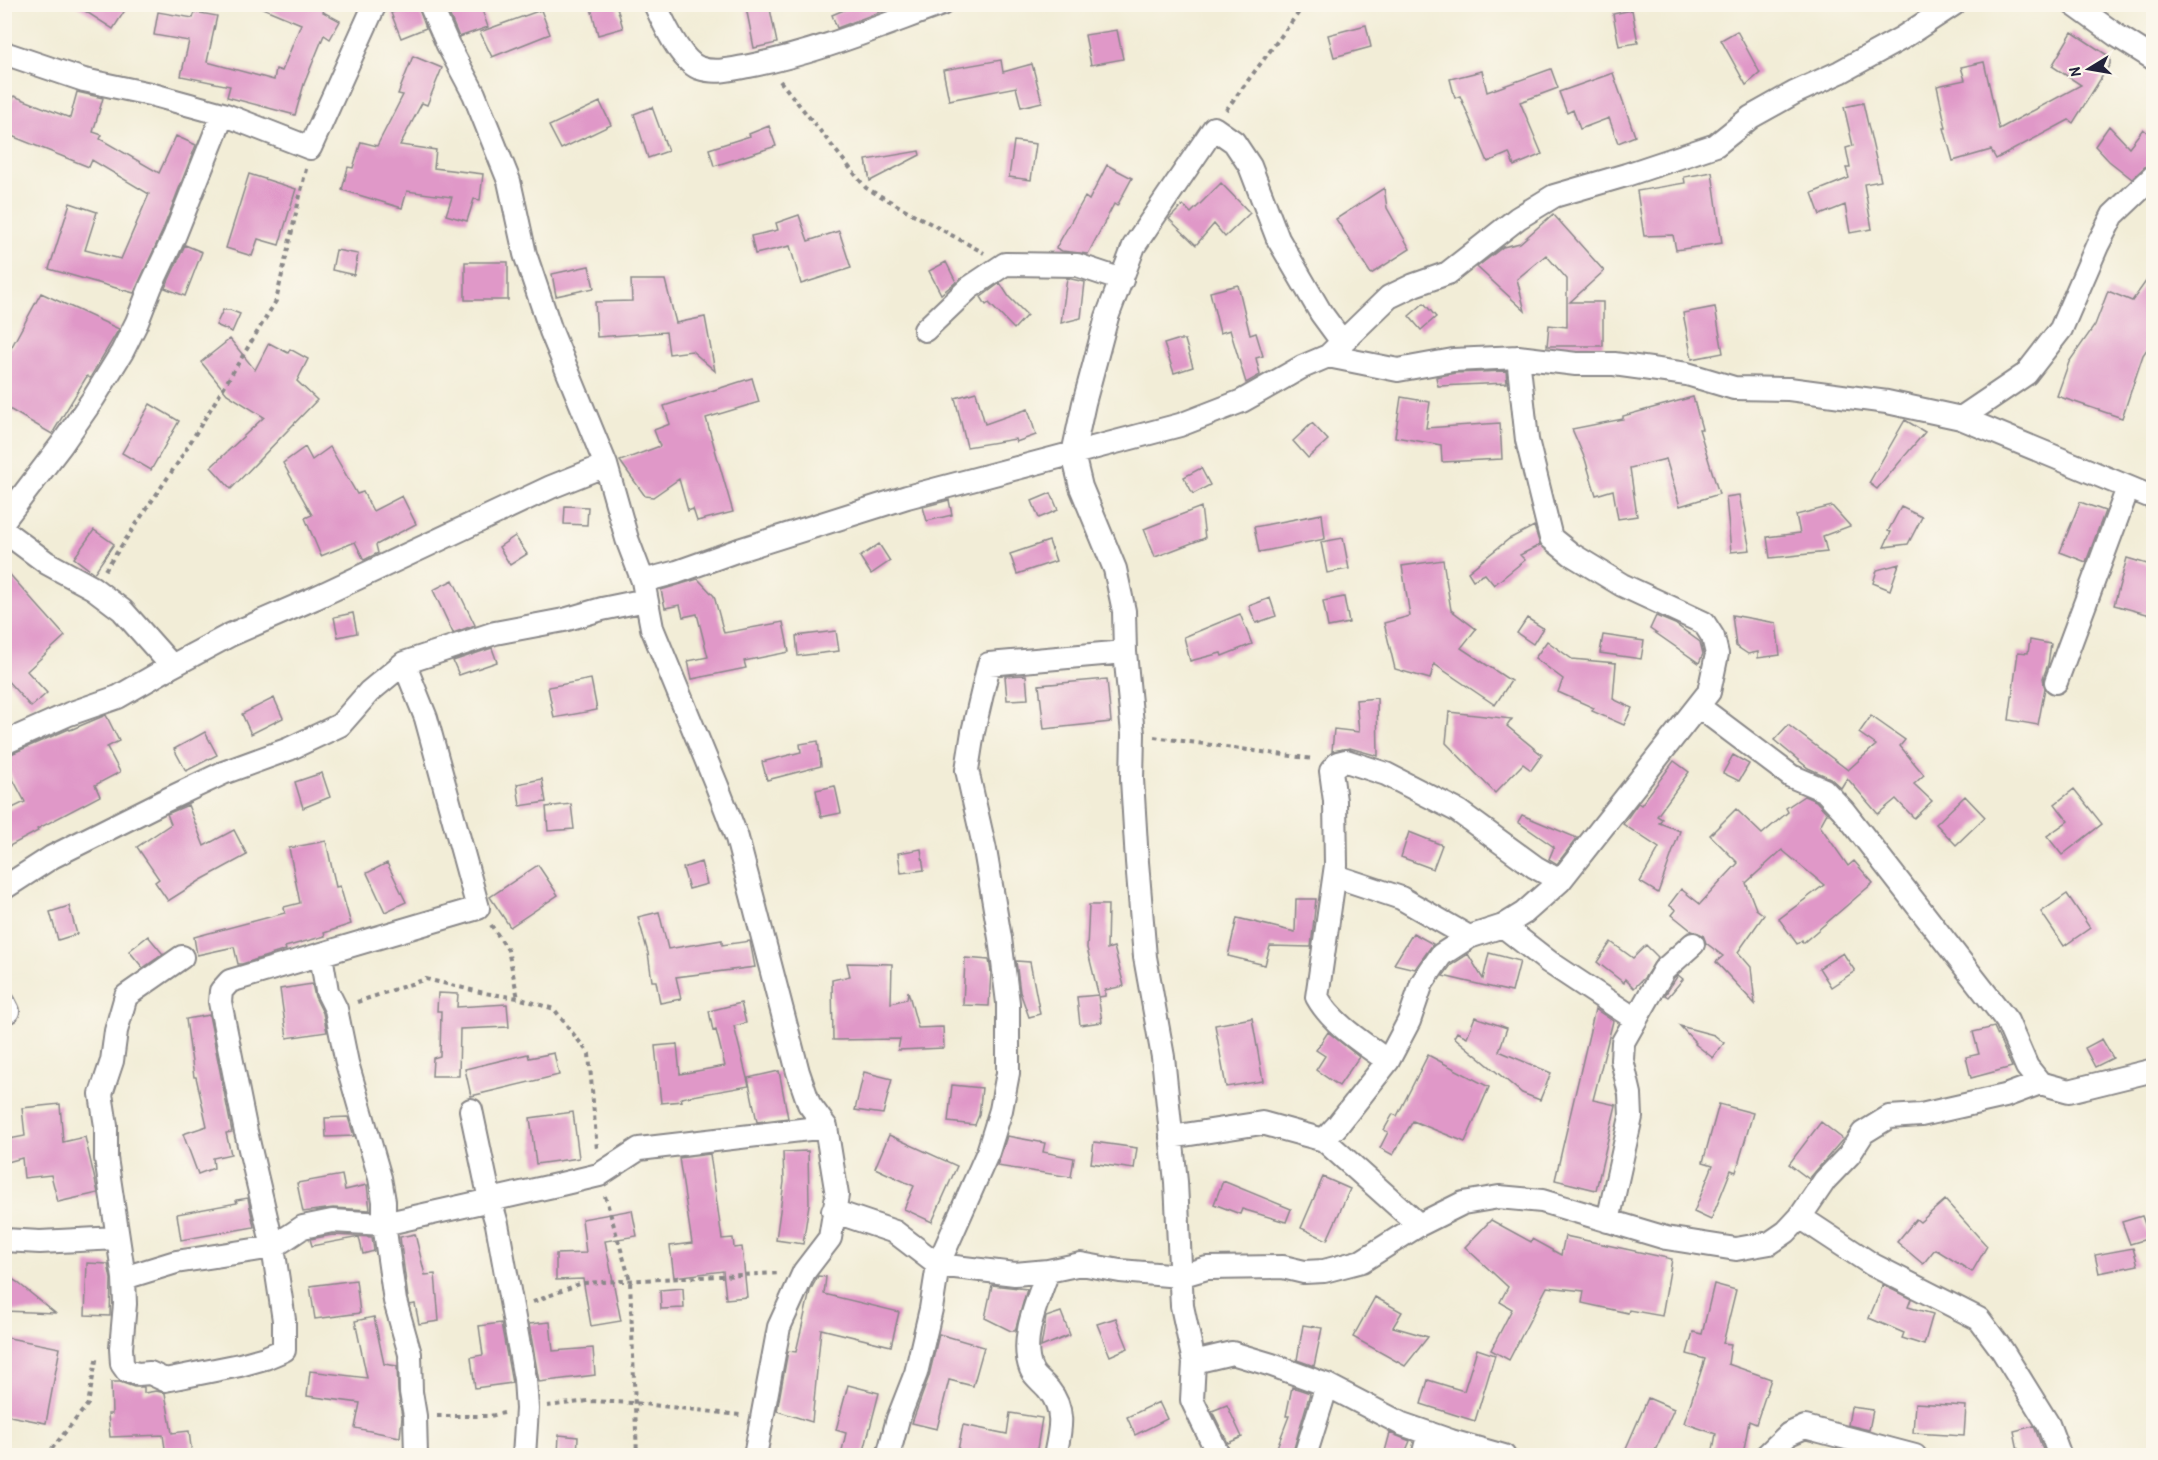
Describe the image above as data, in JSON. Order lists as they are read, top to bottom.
{
  "north": "left"
}
